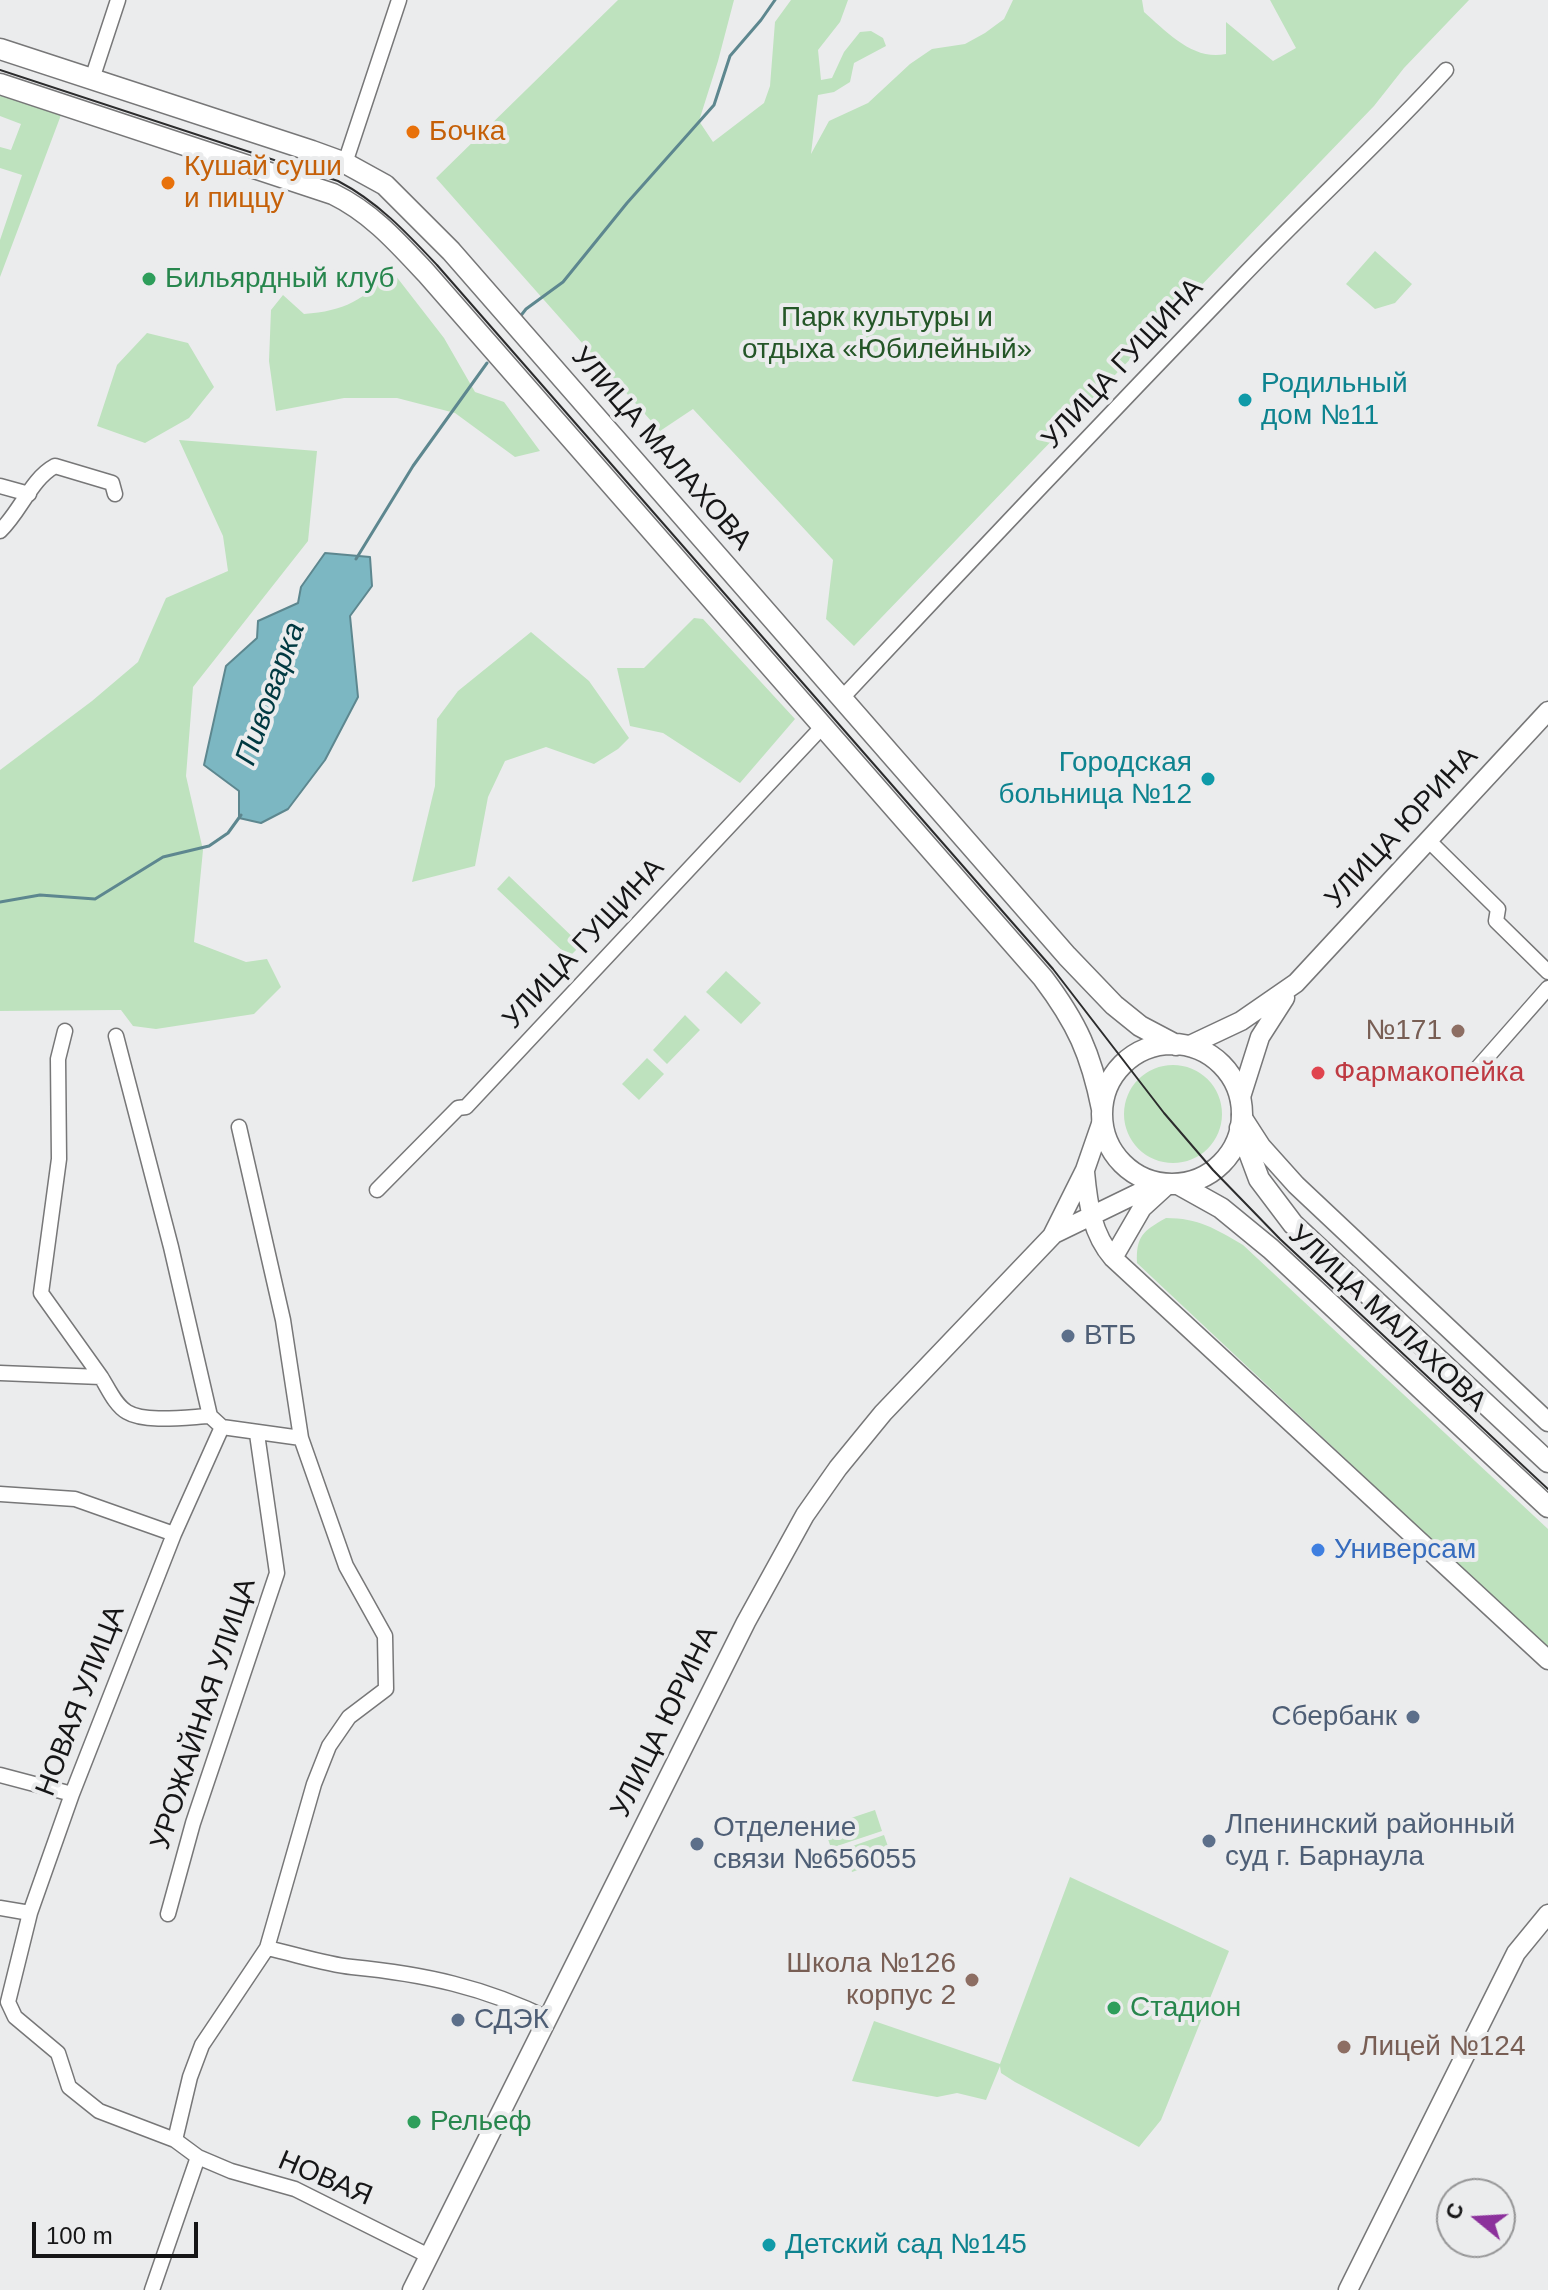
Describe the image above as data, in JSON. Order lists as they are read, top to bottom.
{
  "streets": {
    "main road": ["УЛИЦА МАЛАХОВА", "УЛИЦА ЮРИНА"],
    "street": [
      "УЛИЦА ГУЩИНА",
      "НОВАЯ УЛИЦА",
      "УРОЖАЙНАЯ УЛИЦА",
      "НОВАЯ"
    ]
  },
  "crossings": [
    ["УЛИЦА ГУЩИНА", "УЛИЦА МАЛАХОВА"],
    ["УЛИЦА МАЛАХОВА", "УЛИЦА ЮРИНА"],
    ["УЛИЦА ЮРИНА", "НОВАЯ"],
    ["НОВАЯ УЛИЦА", "НОВАЯ"]
  ],
  "water": ["Пивоварка"],
  "parks": ["Парк культуры и отдыха «Юбилейный»"],
  "places": [
    "Бочка",
    "Кушай суши и пиццу",
    "Бильярдный клуб",
    "Родильный дом №11",
    "Городская больница №12",
    "№171",
    "Фармакопейка",
    "ВТБ",
    "Универсам",
    "Сбербанк",
    "Лпенинский районный суд г. Барнаула",
    "Отделение связи №656055",
    "Школа №126 корпус 2",
    "Стадион",
    "СДЭК",
    "Лицей №124",
    "Рельеф",
    "Детский сад №145"
  ],
  "scale_bar": "100 m",
  "north": "left"
}
